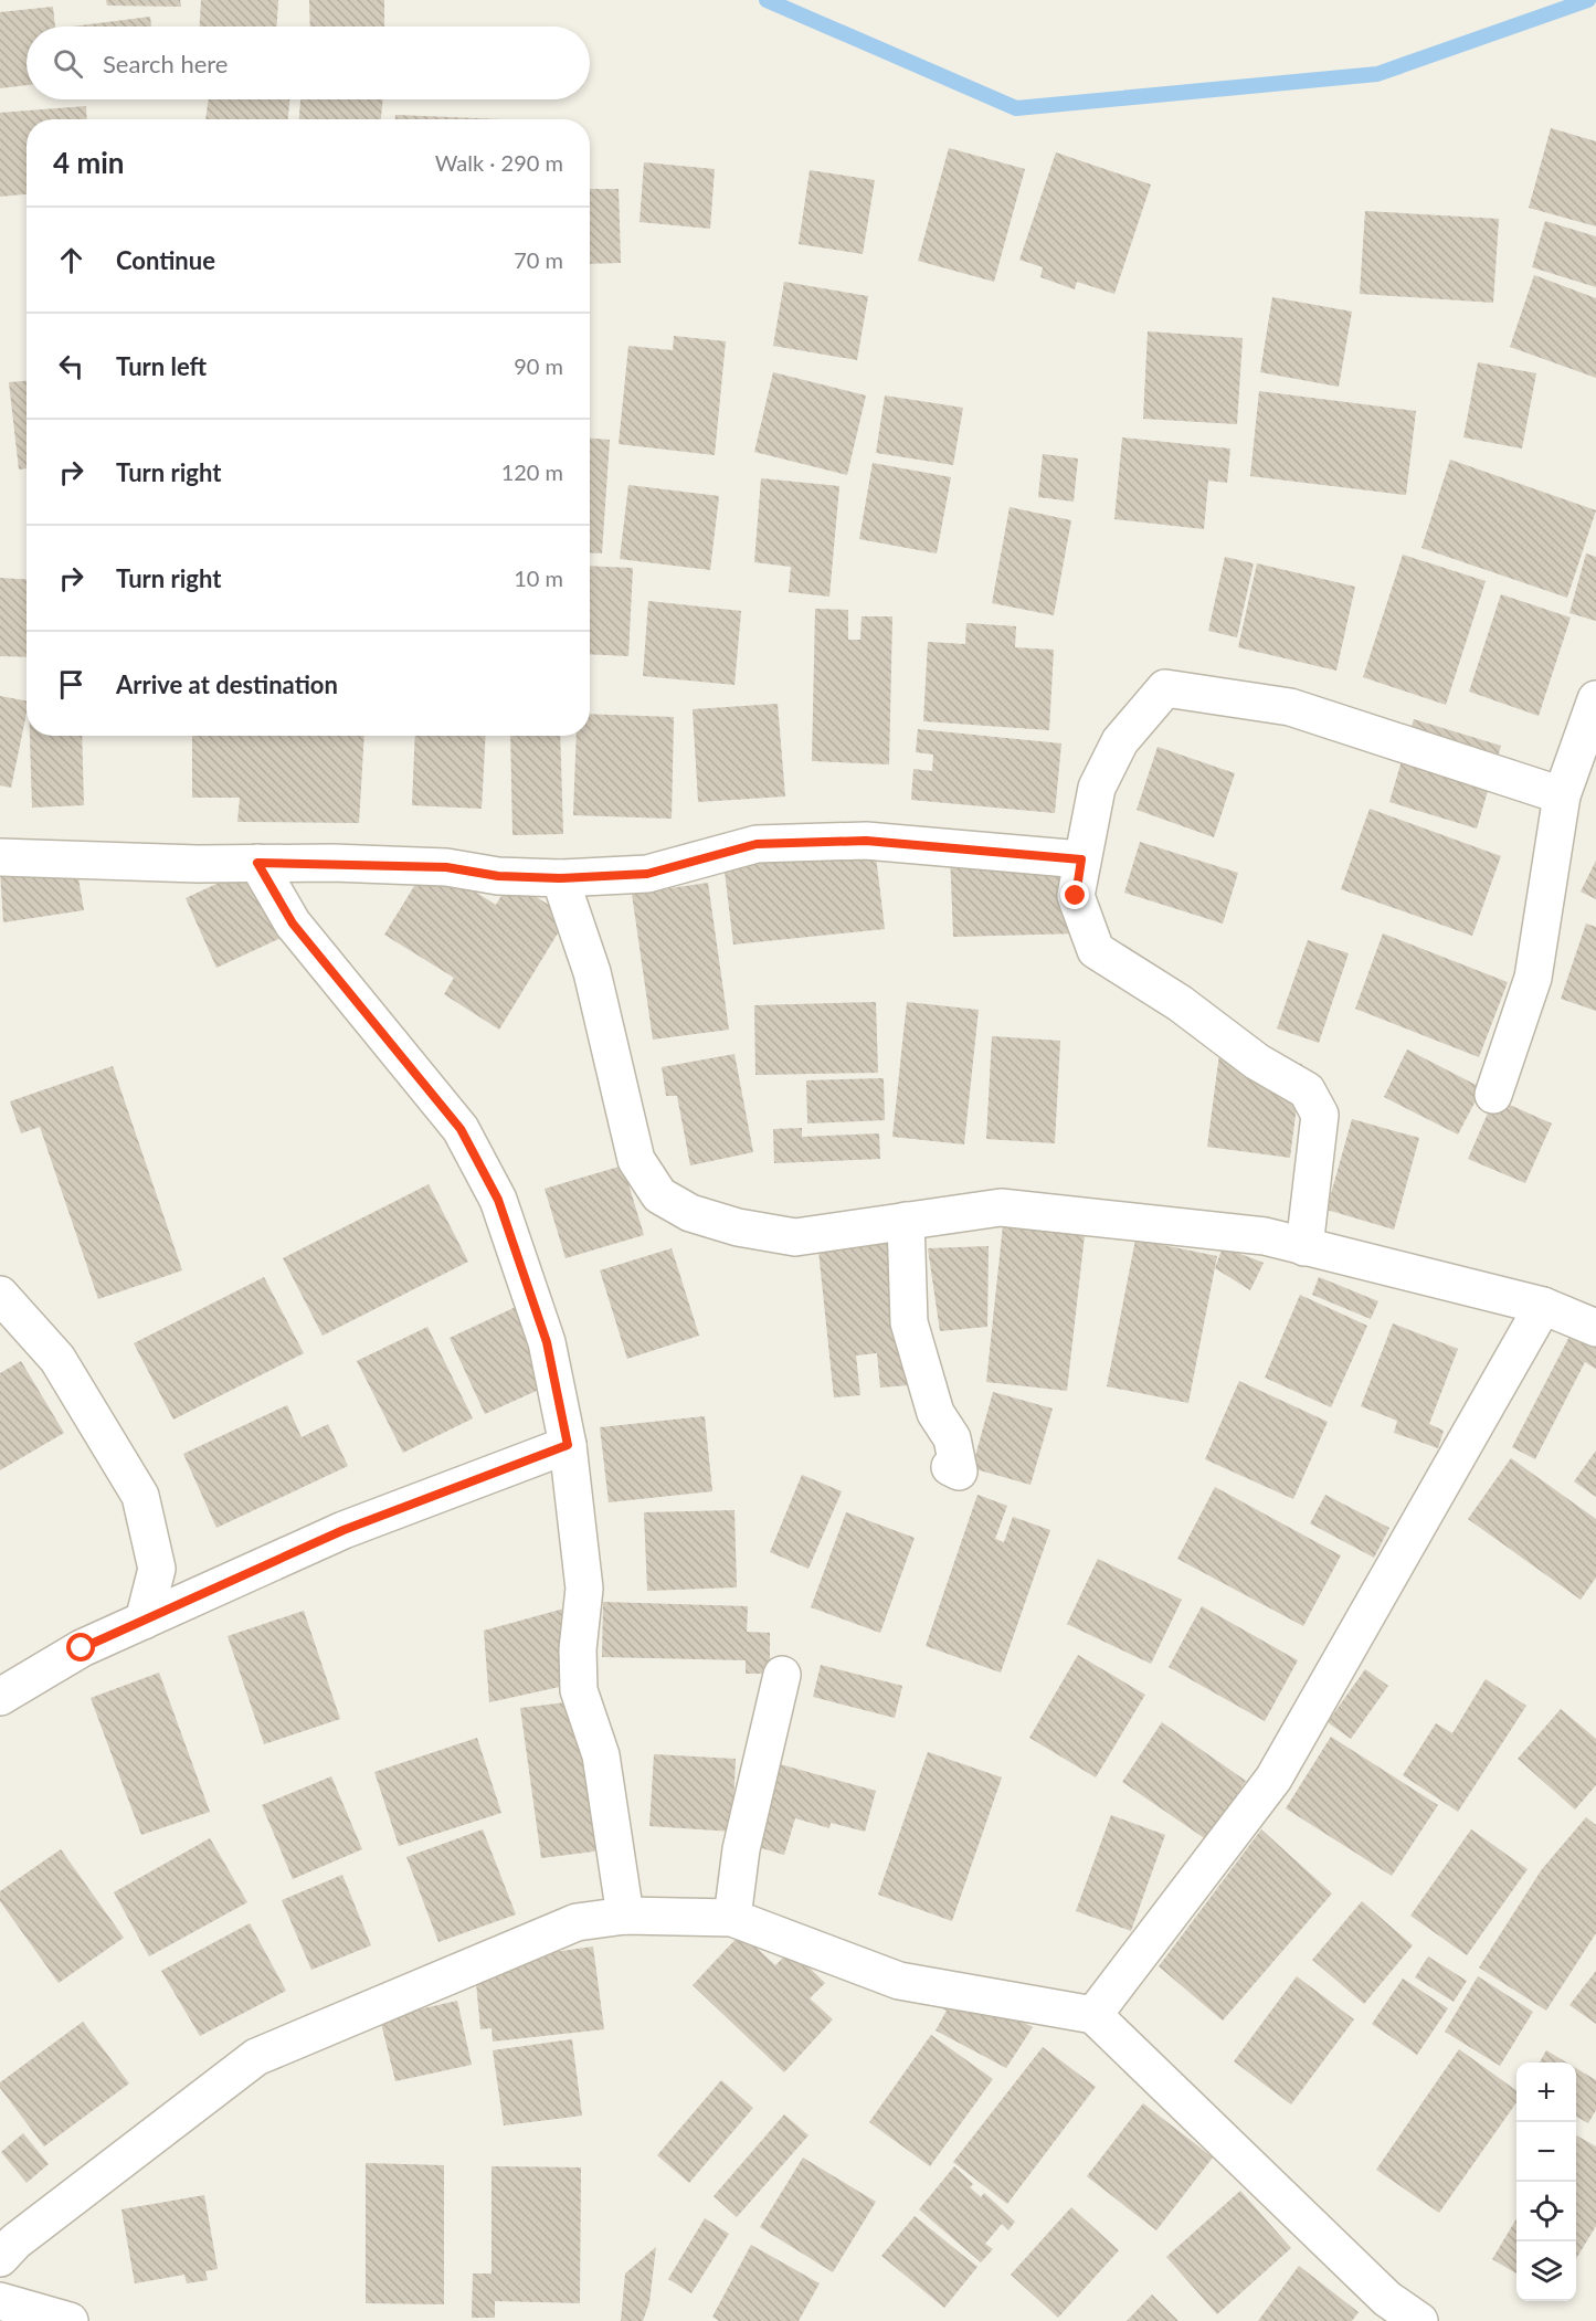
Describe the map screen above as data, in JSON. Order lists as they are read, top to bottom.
{
  "page": {
    "search": "Search here",
    "heading": ["4 min", "Walk · 290 m"],
    "list": [
      ["Continue", "70 m"],
      ["Turn left", "90 m"],
      ["Turn right", "120 m"],
      ["Turn right", "10 m"],
      "Arrive at destination"
    ],
    "map_buttons": ["+", "−"]
  }
}
